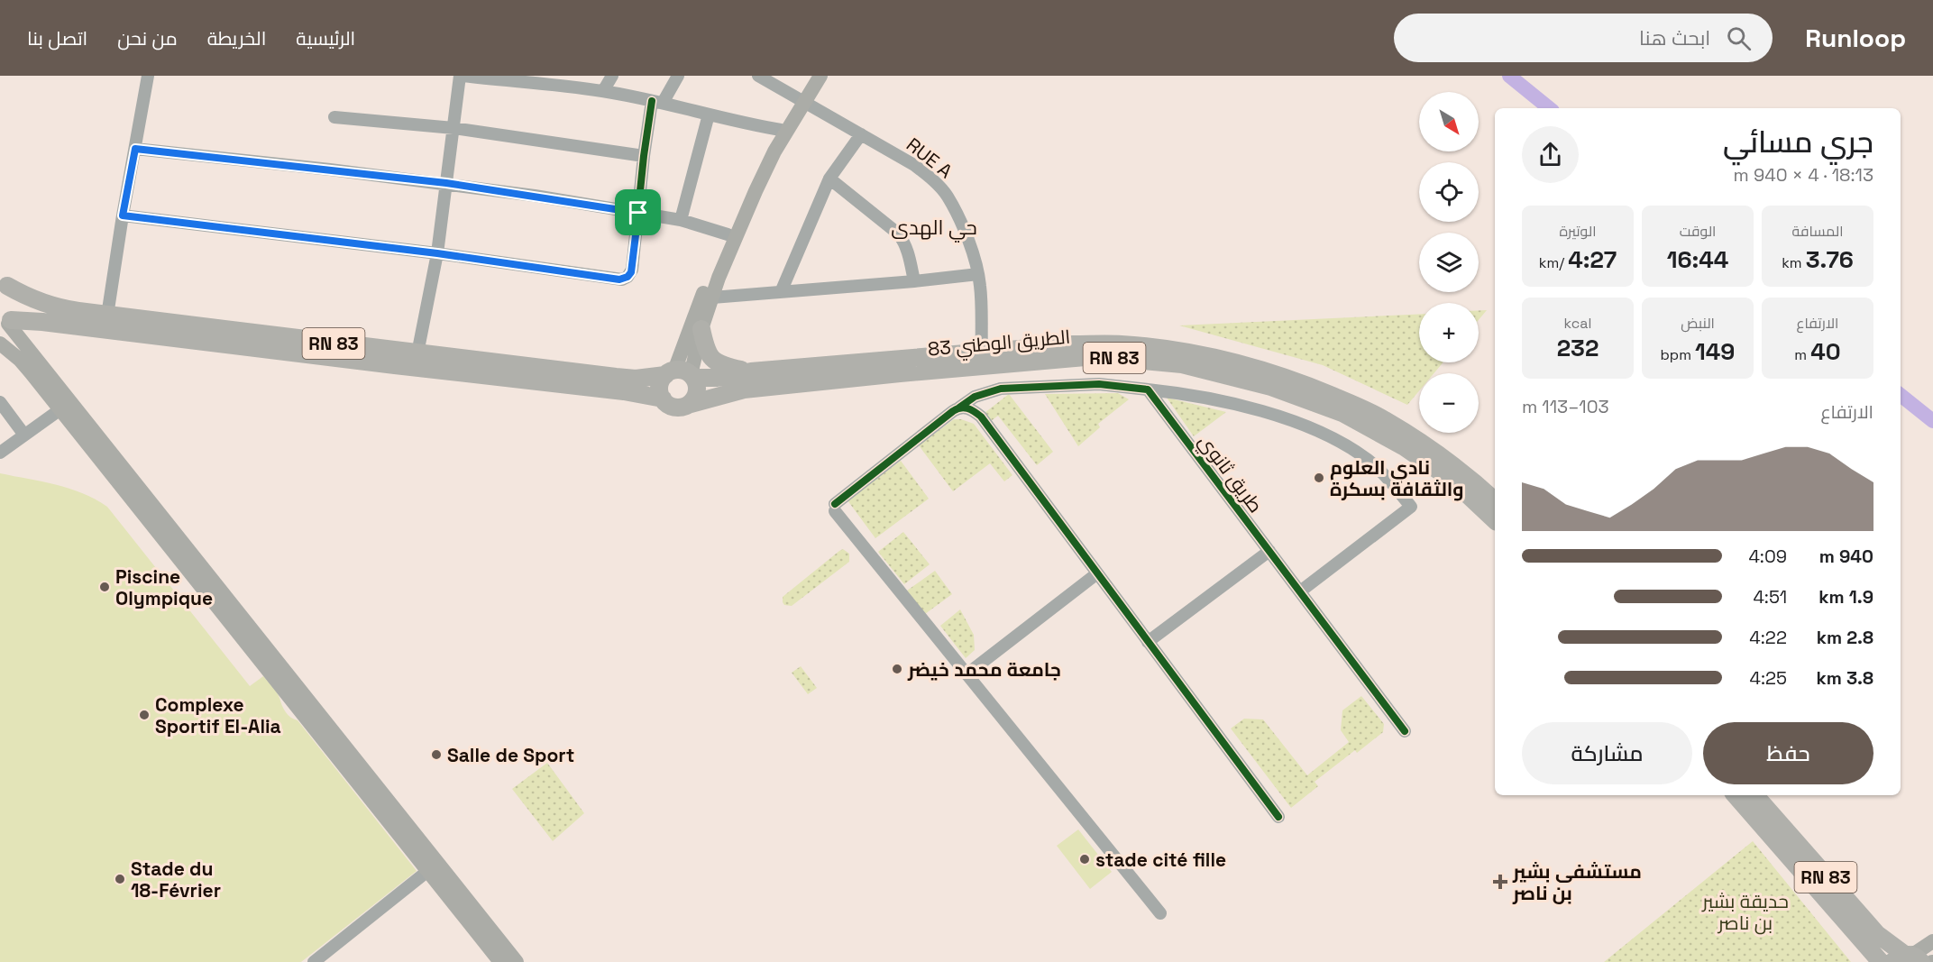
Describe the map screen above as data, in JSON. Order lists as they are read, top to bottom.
{
  "streets": {
    "highway": ["الطريق الوطني 83", "RN 83"],
    "street": ["RUE A", "طريق ثانوي"]
  },
  "crossings": [
    ["RUE A", "الطريق الوطني 83"],
    ["الطريق الوطني 83", "RN 83"]
  ],
  "districts": ["حي الهدى"],
  "parks": ["حديقة بشير بن ناصر"],
  "places": {
    "other": [
      "نادي العلوم والثقافة بسكرة",
      "Piscine Olympique",
      "جامعة محمد خيضر",
      "Complexe Sportif El-Alia",
      "Salle de Sport",
      "stade cité fille",
      "Stade du 18-Février"
    ],
    "health": ["مستشفى بشير بن ناصر"]
  },
  "north": "bottom right",
  "page": {
    "header": "Runloop",
    "search": "ابحث هنا",
    "nav": [
      "الرئيسية",
      "الخريطة",
      "من نحن",
      "اتصل بنا"
    ],
    "map_buttons": ["+", "−"],
    "heading": ["جري مسائي", "18:13 · 4 × 940 m"],
    "stats": [
      ["المسافة", "3.76 km"],
      ["الوقت", "16:44"],
      ["الوتيرة", "4:27 /km"],
      ["الارتفاع", "40 m"],
      ["النبض", "149 bpm"],
      ["kcal", "232"]
    ],
    "chart": ["الارتفاع", "103–113 m"],
    "list": [
      {
        "name": "940 m",
        "note": "4:09"
      },
      {
        "name": "1.9 km",
        "note": "4:51"
      },
      {
        "name": "2.8 km",
        "note": "4:22"
      },
      {
        "name": "3.8 km",
        "note": "4:25"
      }
    ],
    "buttons": ["حفظ", "مشاركة"]
  }
}
